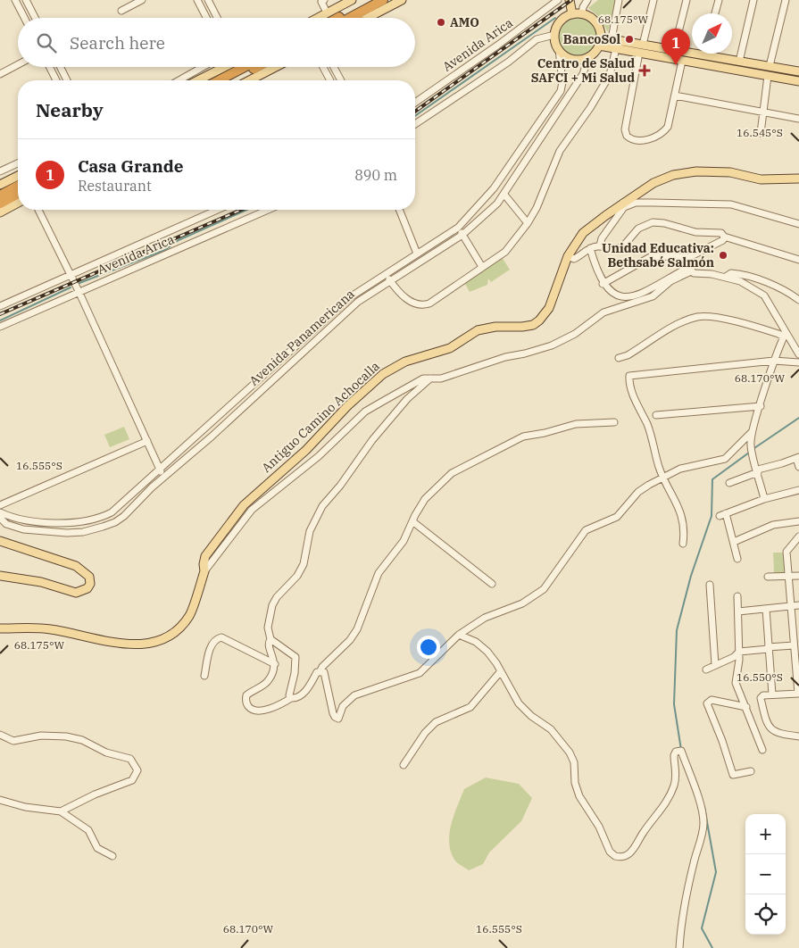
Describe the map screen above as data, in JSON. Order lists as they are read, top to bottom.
{
  "streets": {
    "main road": ["Antiguo Camino Achocalla"],
    "street": ["Avenida Arica", "Avenida Panamericana"]
  },
  "places": {
    "other": ["AMO", "BancoSol", "Unidad Educativa: Bethsabé Salmón"],
    "health": ["Centro de Salud SAFCI + Mi Salud"]
  },
  "north": "top right",
  "page": {
    "search": "Search here",
    "pins": "1",
    "heading": "Nearby",
    "list": [
      {
        "mark": "1",
        "name": "Casa Grande",
        "note": "Restaurant",
        "value": "890 m"
      }
    ],
    "map_buttons": ["+", "−"]
  },
  "coordinates": [
    "68.175°W",
    "16.545°S",
    "68.170°W",
    "16.555°S",
    "16.550°S"
  ]
}
